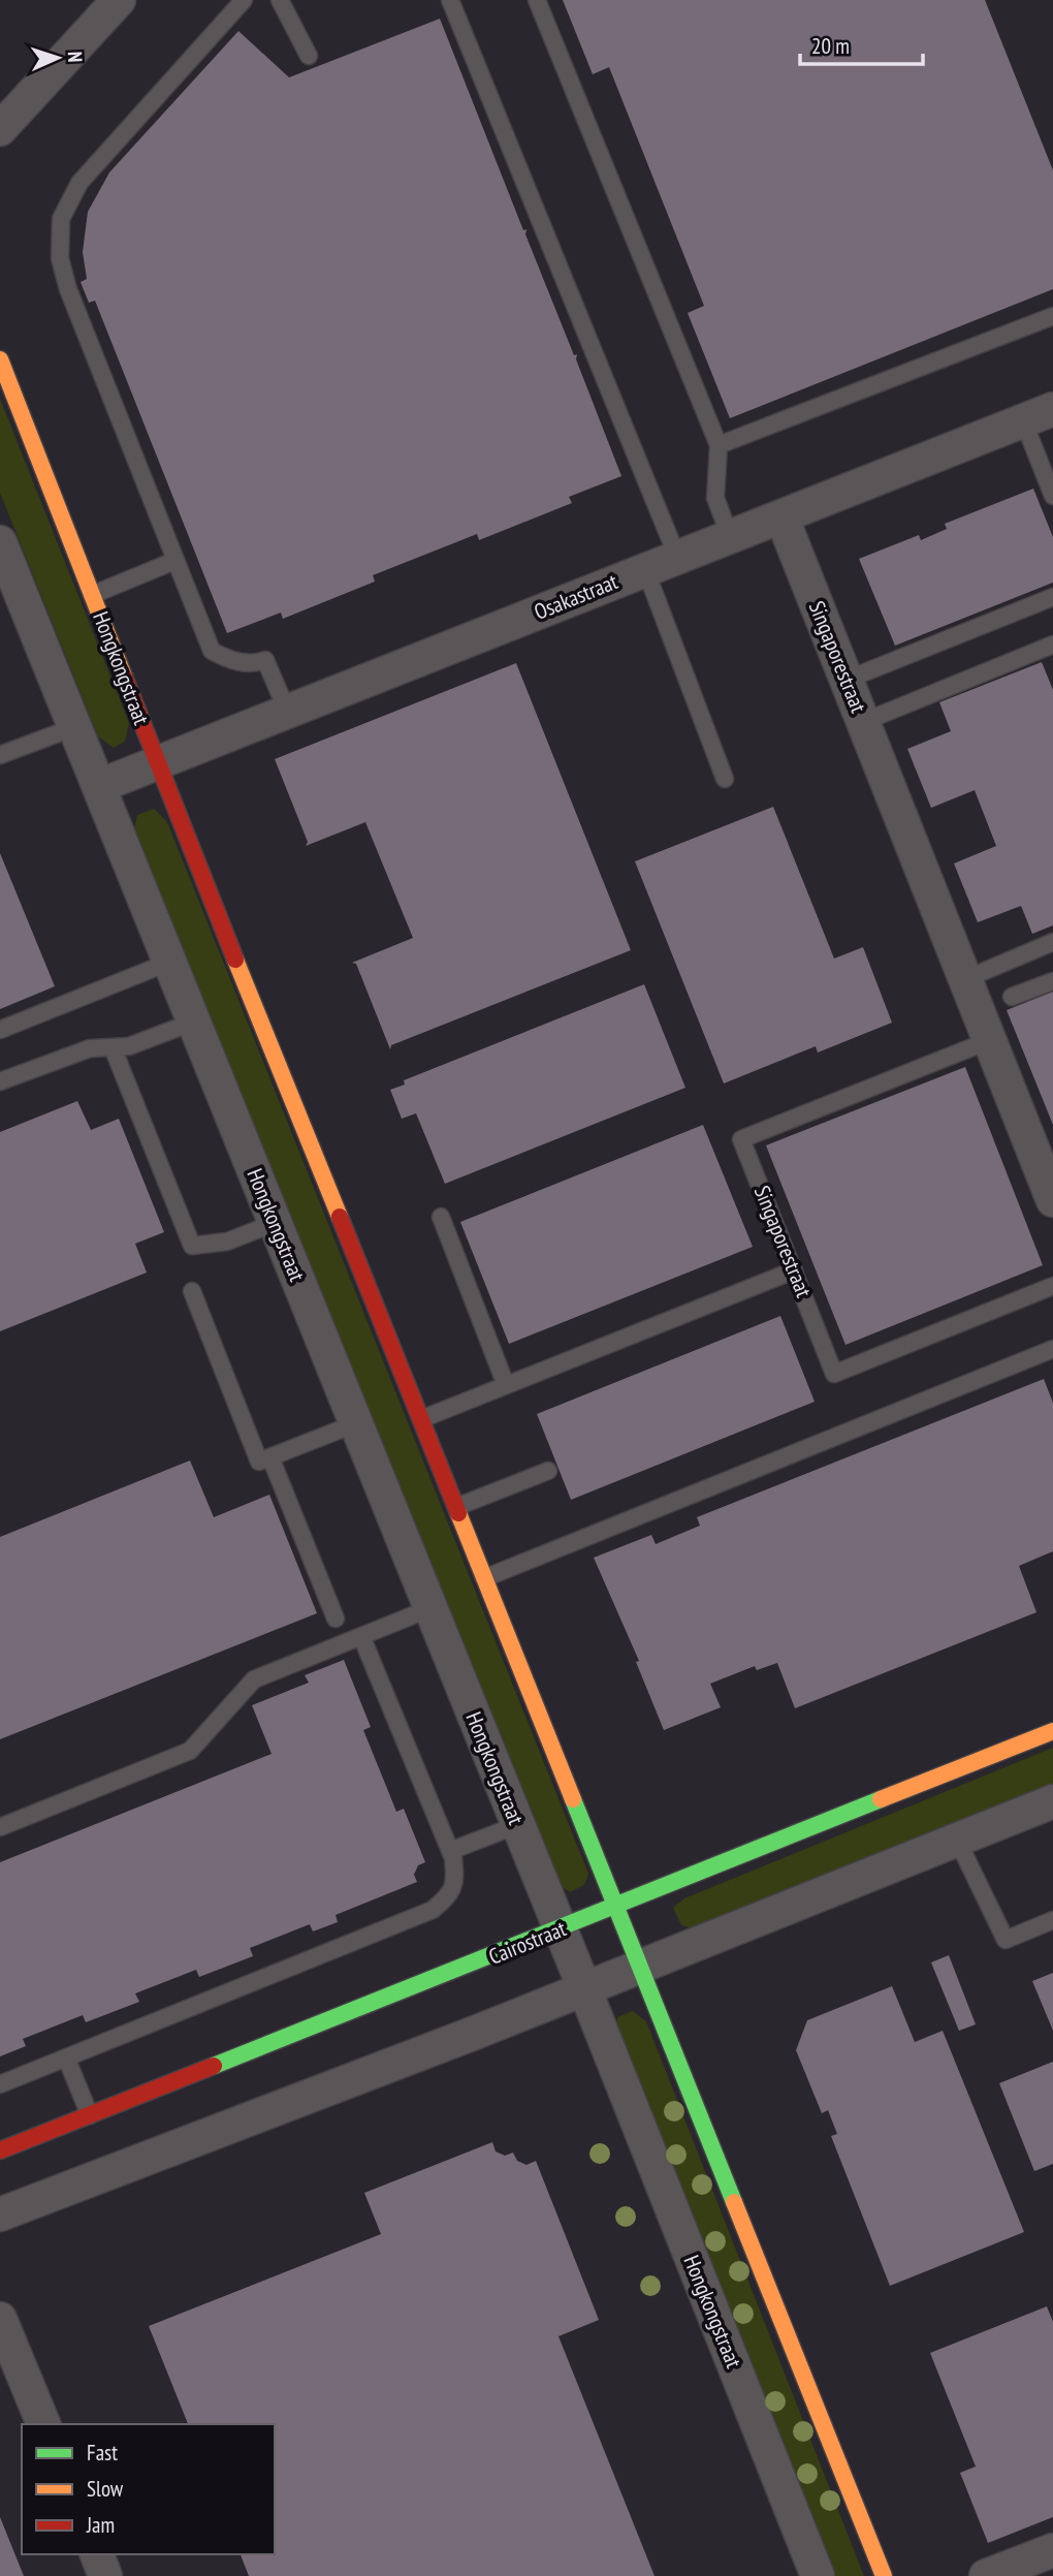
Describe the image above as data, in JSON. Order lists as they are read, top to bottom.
{
  "streets": {
    "street": [
      "Osakastraat",
      "Singaporestraat",
      "Hongkongstraat",
      "Cairostraat"
    ]
  },
  "crossings": [
    ["Osakastraat", "Singaporestraat"],
    ["Osakastraat", "Hongkongstraat"],
    ["Hongkongstraat", "Cairostraat"]
  ],
  "legend": ["Fast", "Slow", "Jam"],
  "scale_bar": "20 m",
  "north": "right"
}
